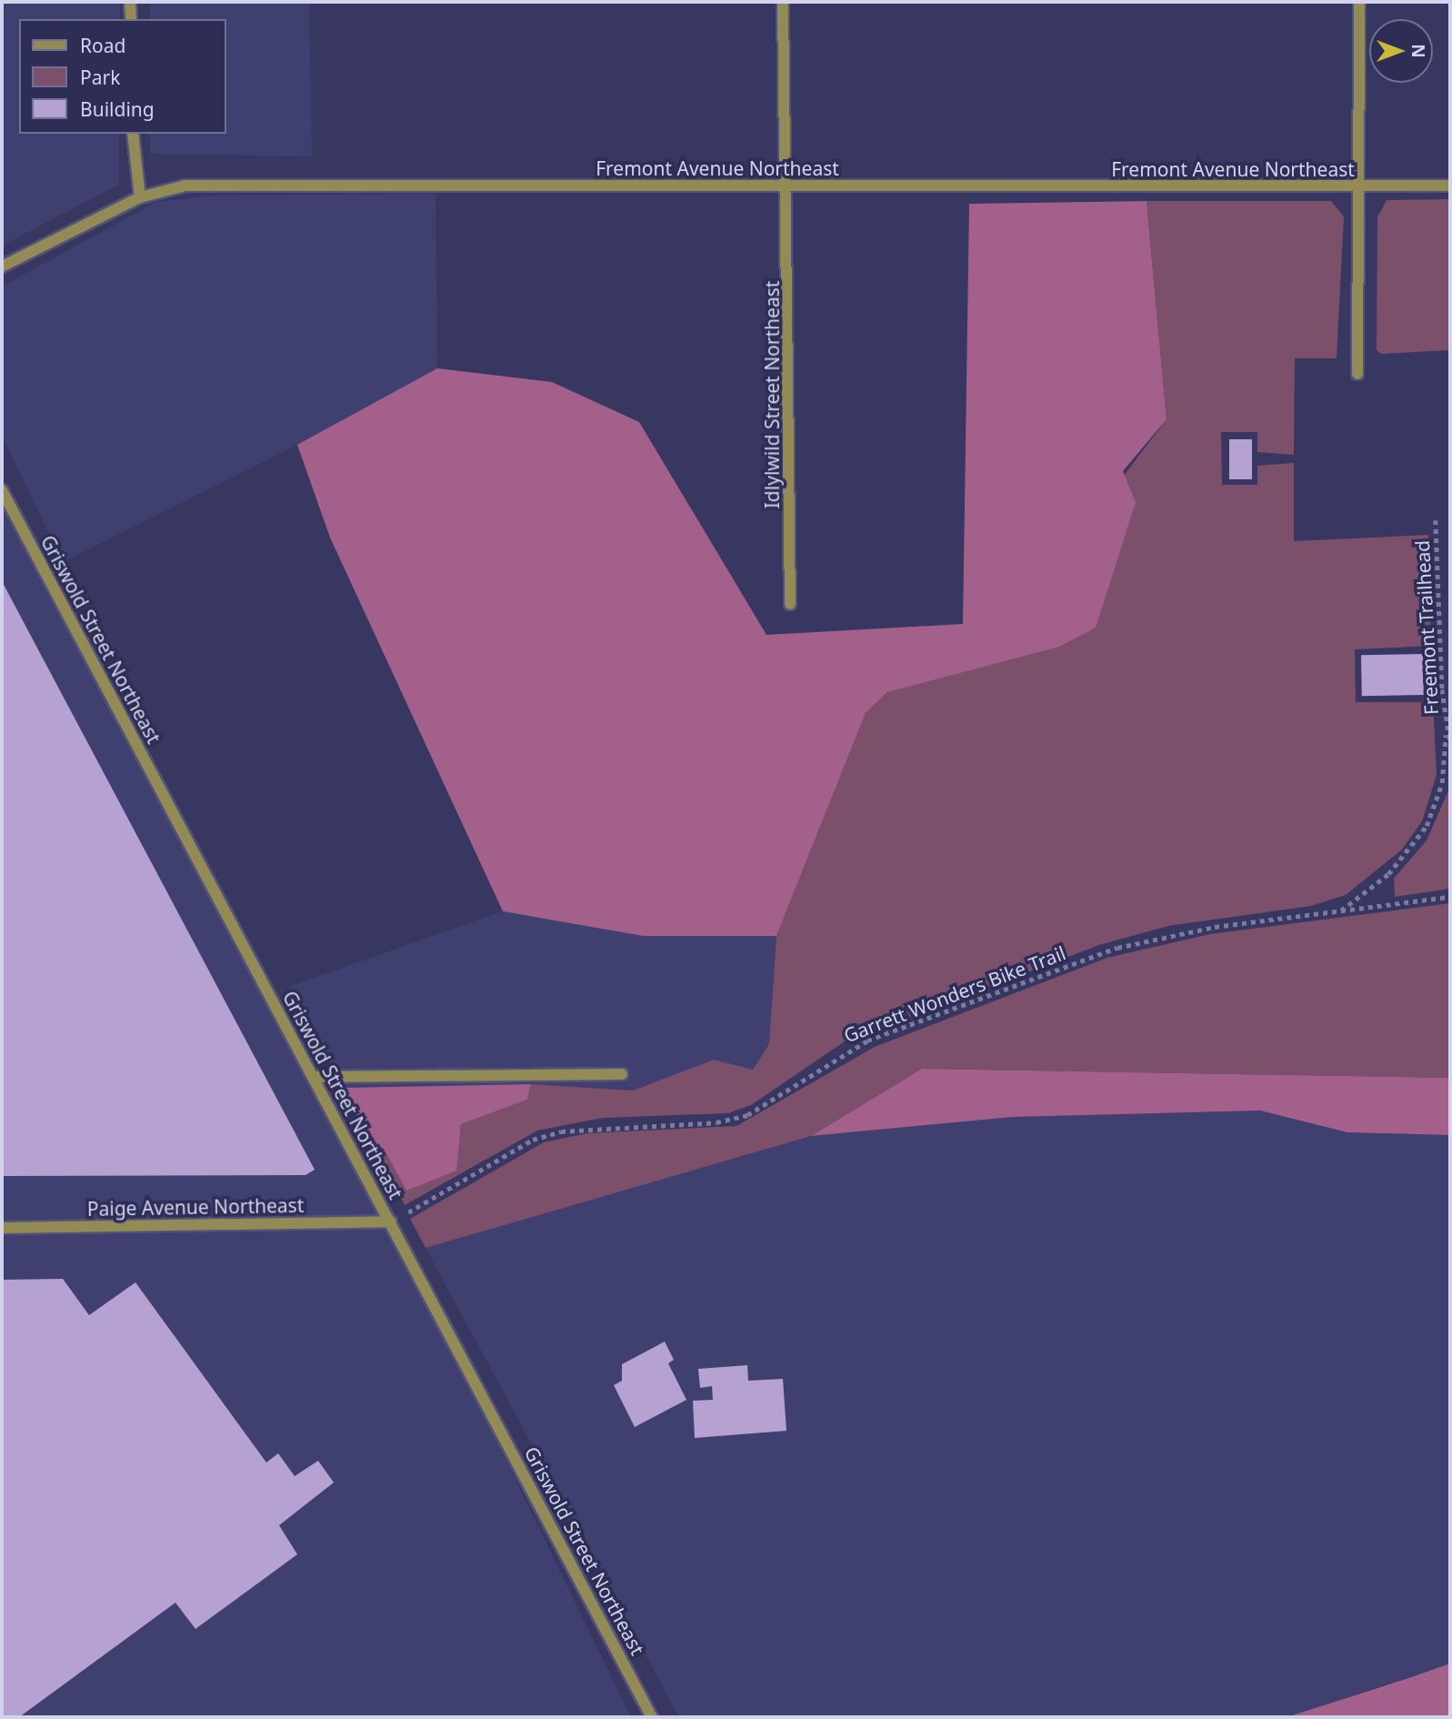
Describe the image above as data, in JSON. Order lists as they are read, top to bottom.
{
  "streets": {
    "street": [
      "Fremont Avenue Northeast",
      "Idlylwild Street Northeast",
      "Griswold Street Northeast",
      "Paige Avenue Northeast"
    ],
    "path": ["Freemont Trailhead", "Garrett Wonders Bike Trail"]
  },
  "crossings": [
    ["Fremont Avenue Northeast", "Idlylwild Street Northeast"],
    ["Freemont Trailhead", "Garrett Wonders Bike Trail"],
    ["Griswold Street Northeast", "Garrett Wonders Bike Trail"],
    ["Griswold Street Northeast", "Paige Avenue Northeast"],
    ["Garrett Wonders Bike Trail", "Paige Avenue Northeast"]
  ],
  "legend": ["Road", "Park", "Building"],
  "north": "right"
}
